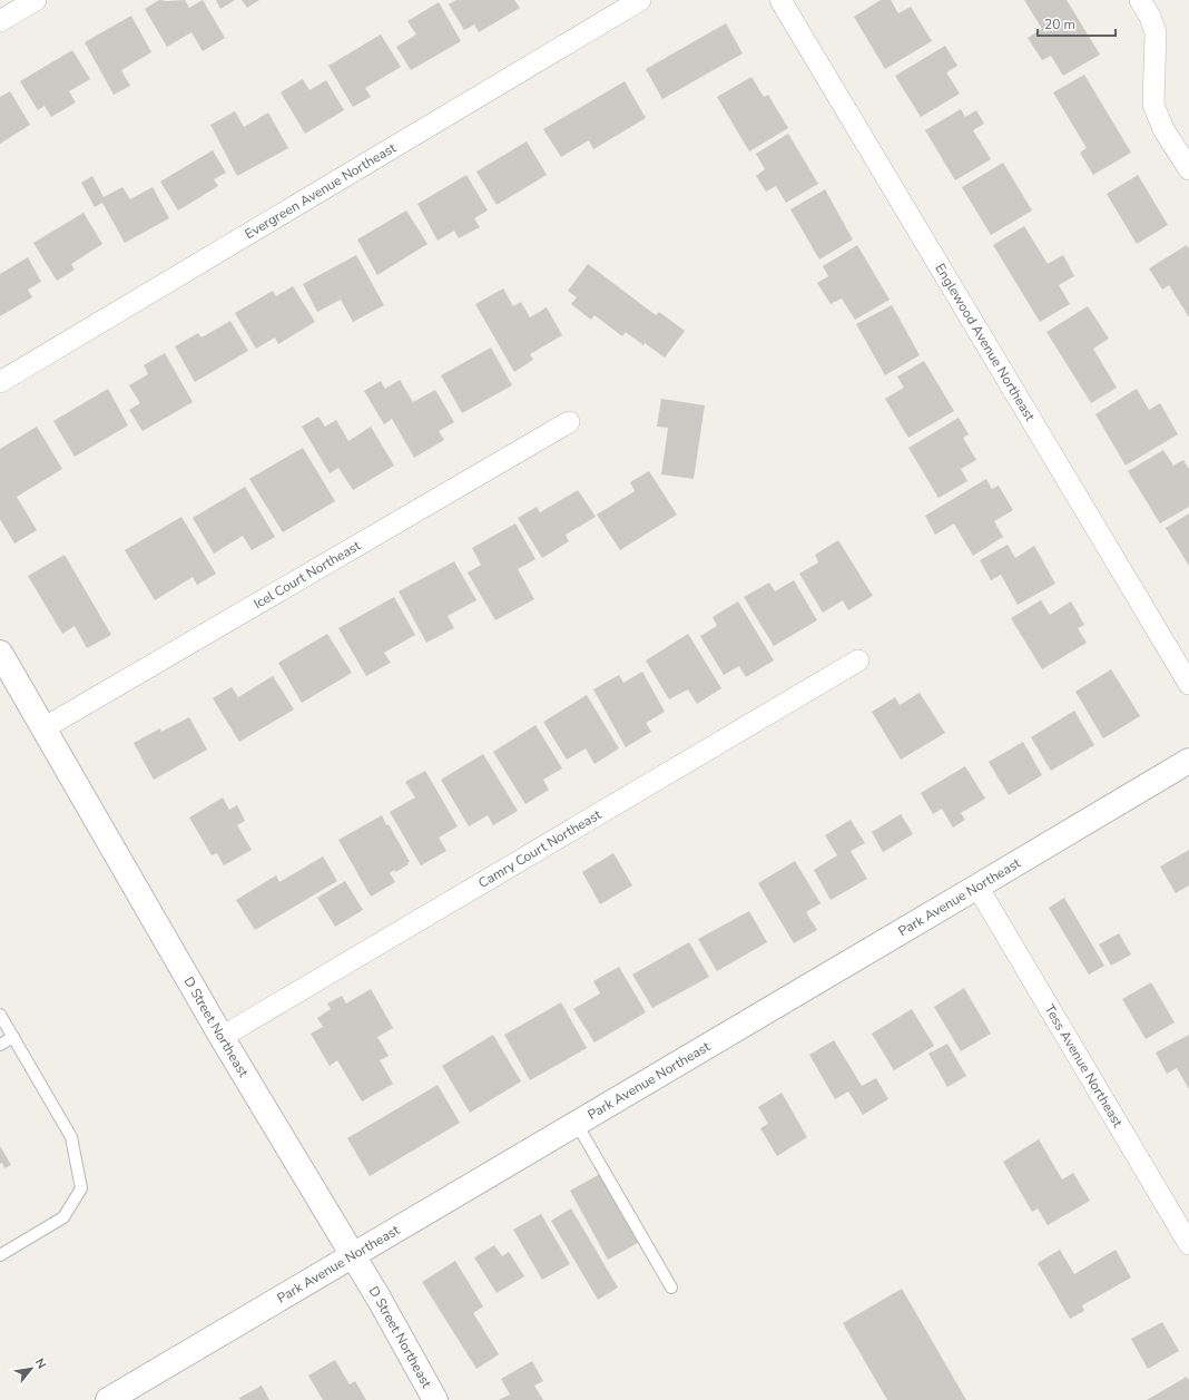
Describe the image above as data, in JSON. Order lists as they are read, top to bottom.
{
  "streets": {
    "street": [
      "Evergreen Avenue Northeast",
      "Englewood Avenue Northeast",
      "Icel Court Northeast",
      "Camry Court Northeast",
      "Park Avenue Northeast",
      "D Street Northeast",
      "Tess Avenue Northeast"
    ]
  },
  "crossings": [
    ["Icel Court Northeast", "D Street Northeast"],
    ["Camry Court Northeast", "D Street Northeast"],
    ["Park Avenue Northeast", "D Street Northeast"],
    ["Park Avenue Northeast", "Tess Avenue Northeast"]
  ],
  "scale_bar": "20 m",
  "north": "top right"
}
